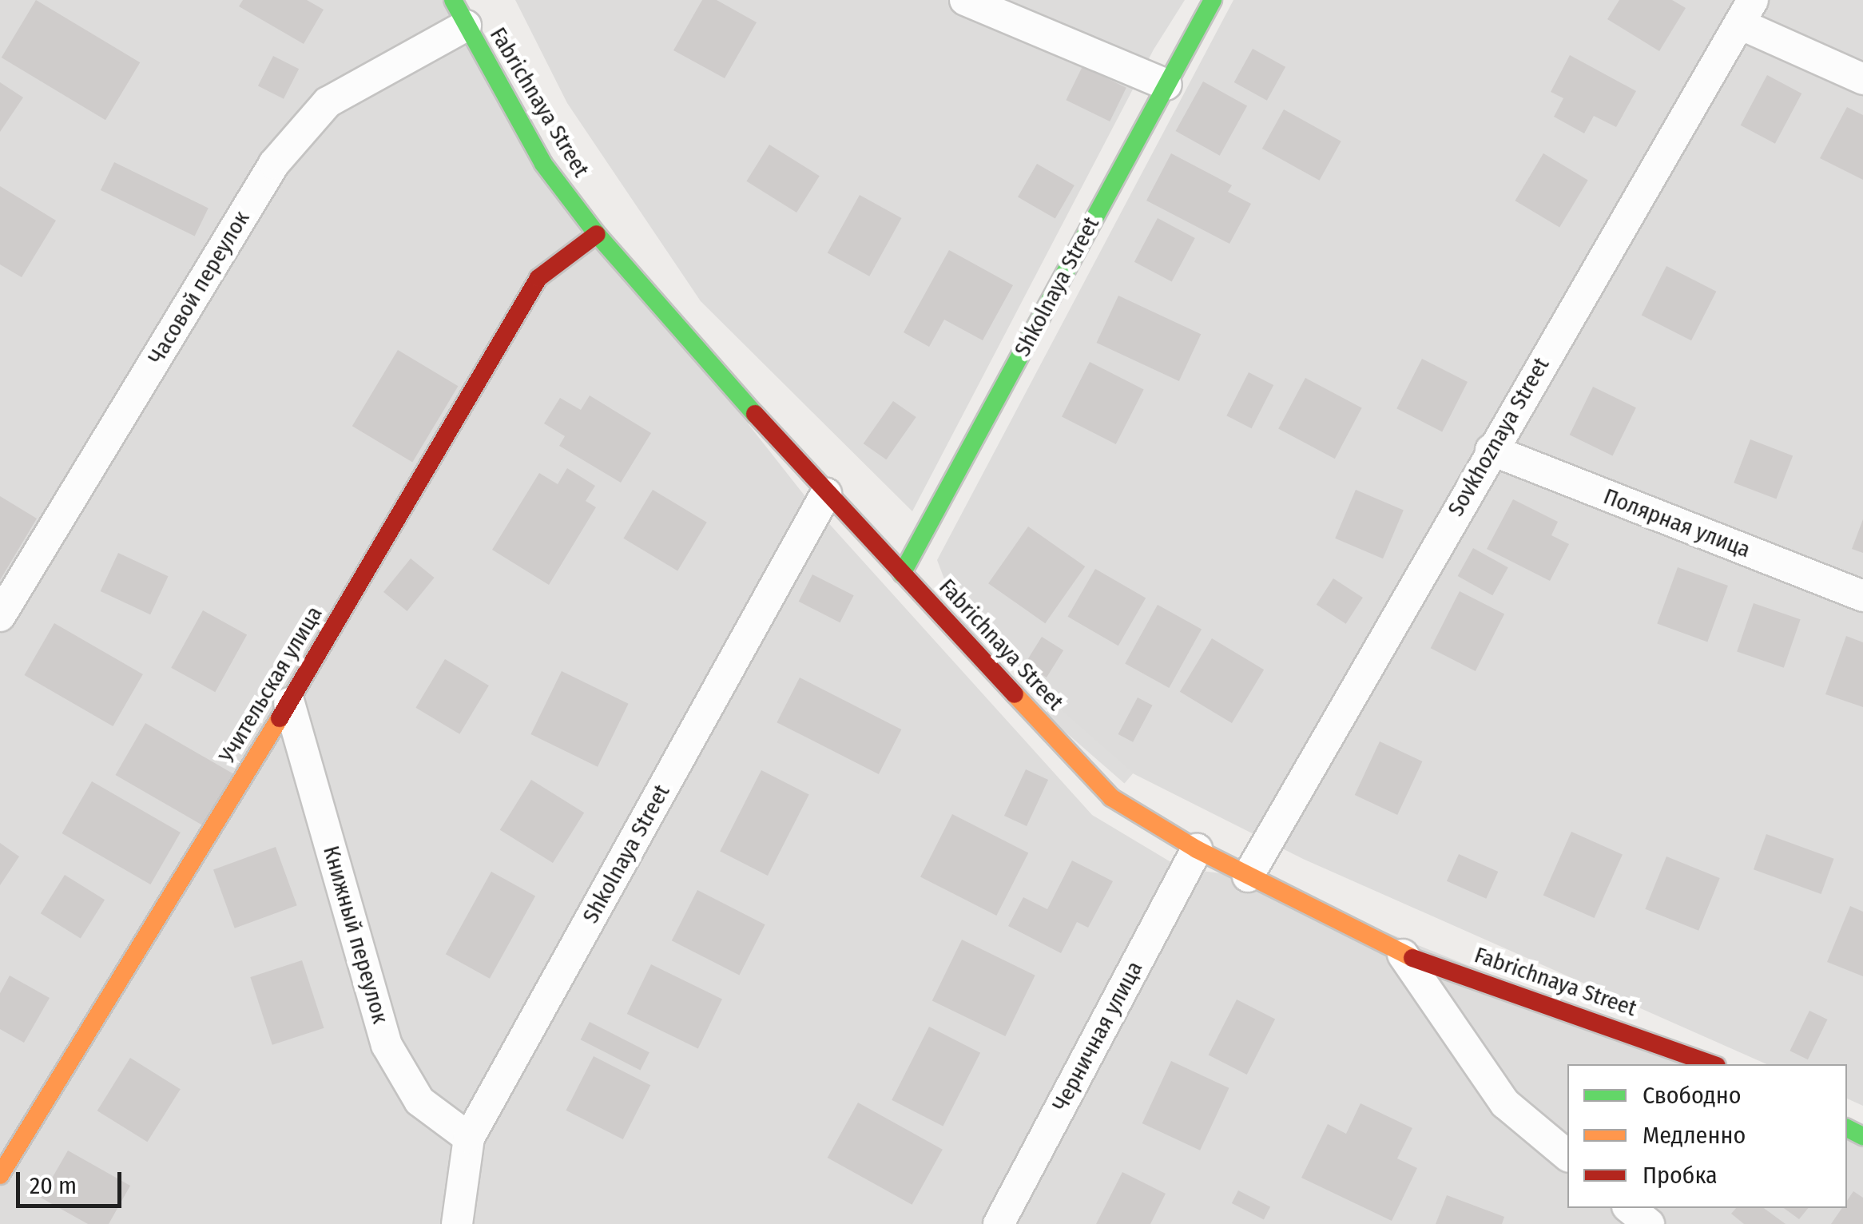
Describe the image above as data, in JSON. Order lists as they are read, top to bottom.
{
  "streets": {
    "street": [
      "Fabrichnaya Street",
      "Shkolnaya Street",
      "Часовой переулок",
      "Sovkhoznaya Street",
      "Полярная улица",
      "Учительская улица",
      "Книжный переулок",
      "Черничная улица"
    ]
  },
  "crossings": [
    ["Fabrichnaya Street", "Shkolnaya Street"],
    ["Fabrichnaya Street", "Часовой переулок"],
    ["Fabrichnaya Street", "Sovkhoznaya Street"],
    ["Fabrichnaya Street", "Учительская улица"],
    ["Fabrichnaya Street", "Черничная улица"],
    ["Shkolnaya Street", "Книжный переулок"],
    ["Sovkhoznaya Street", "Полярная улица"],
    ["Учительская улица", "Книжный переулок"]
  ],
  "legend": ["Свободно", "Медленно", "Пробка"],
  "scale_bar": "20 m"
}
